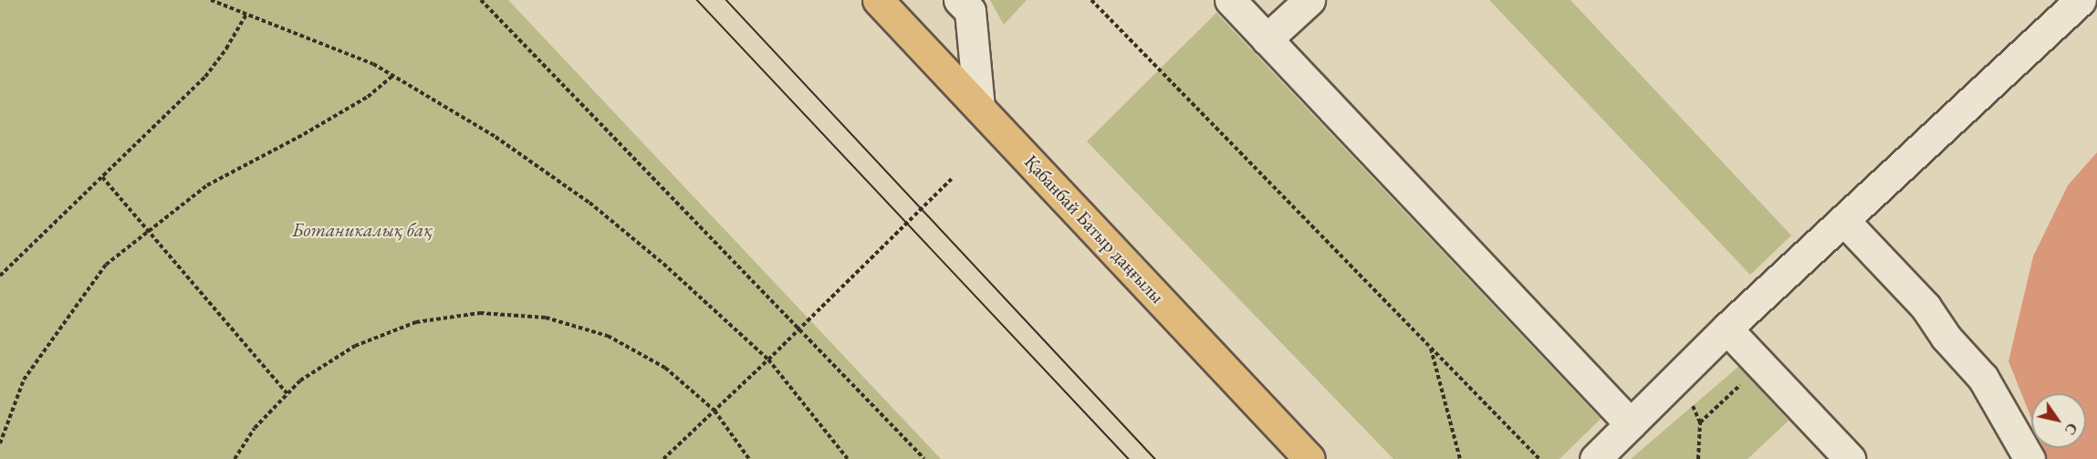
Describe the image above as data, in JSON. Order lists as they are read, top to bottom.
{
  "streets": {
    "main road": ["Қабанбай Батыр даңғылы"]
  },
  "parks": ["Ботаникалық бақ"],
  "north": "bottom right"
}
